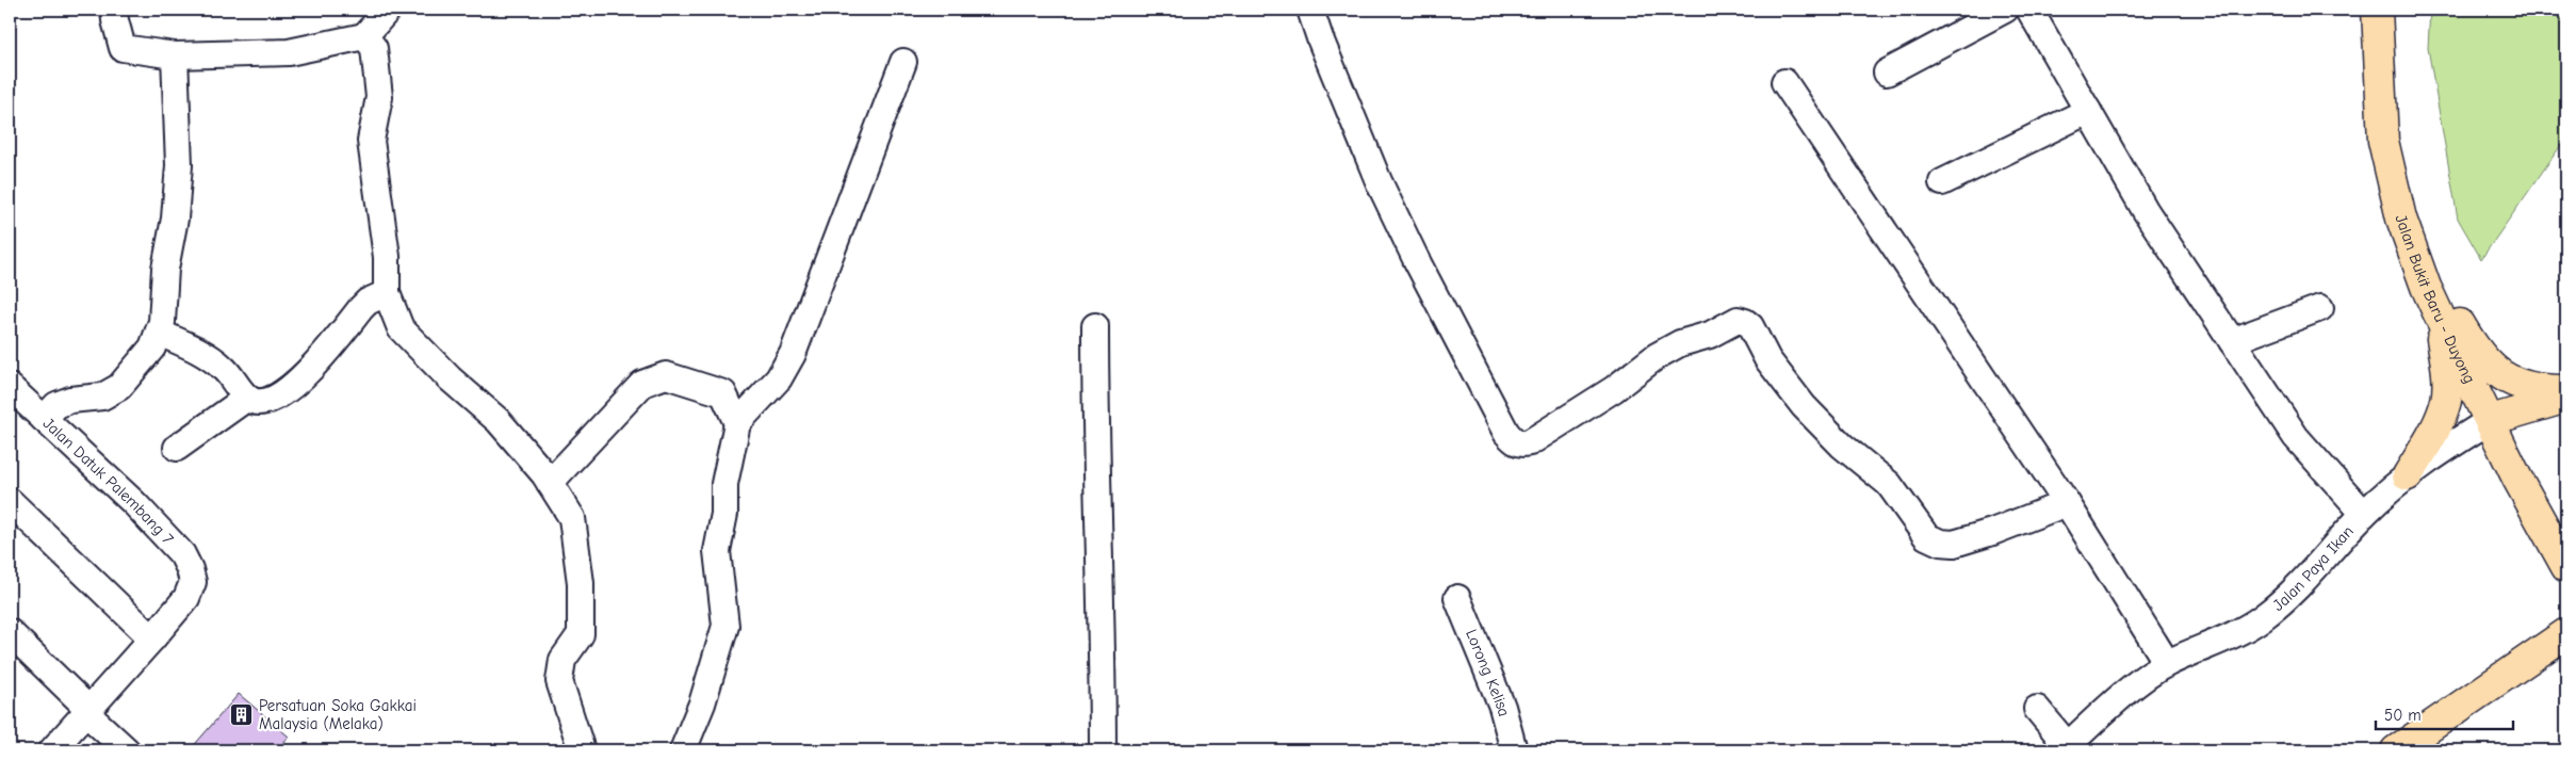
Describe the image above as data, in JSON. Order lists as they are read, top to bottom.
{
  "streets": {
    "main road": ["Jalan Bukit Baru - Duyong", "Jalan Paya Ikan"],
    "street": ["Jalan Datuk Palembang 7", "Lorong Kelisa"]
  },
  "crossings": [
    ["Jalan Bukit Baru - Duyong", "Jalan Paya Ikan"]
  ],
  "places": {
    "building": ["Persatuan Soka Gakkai Malaysia (Melaka)"]
  },
  "scale_bar": "50 m"
}
